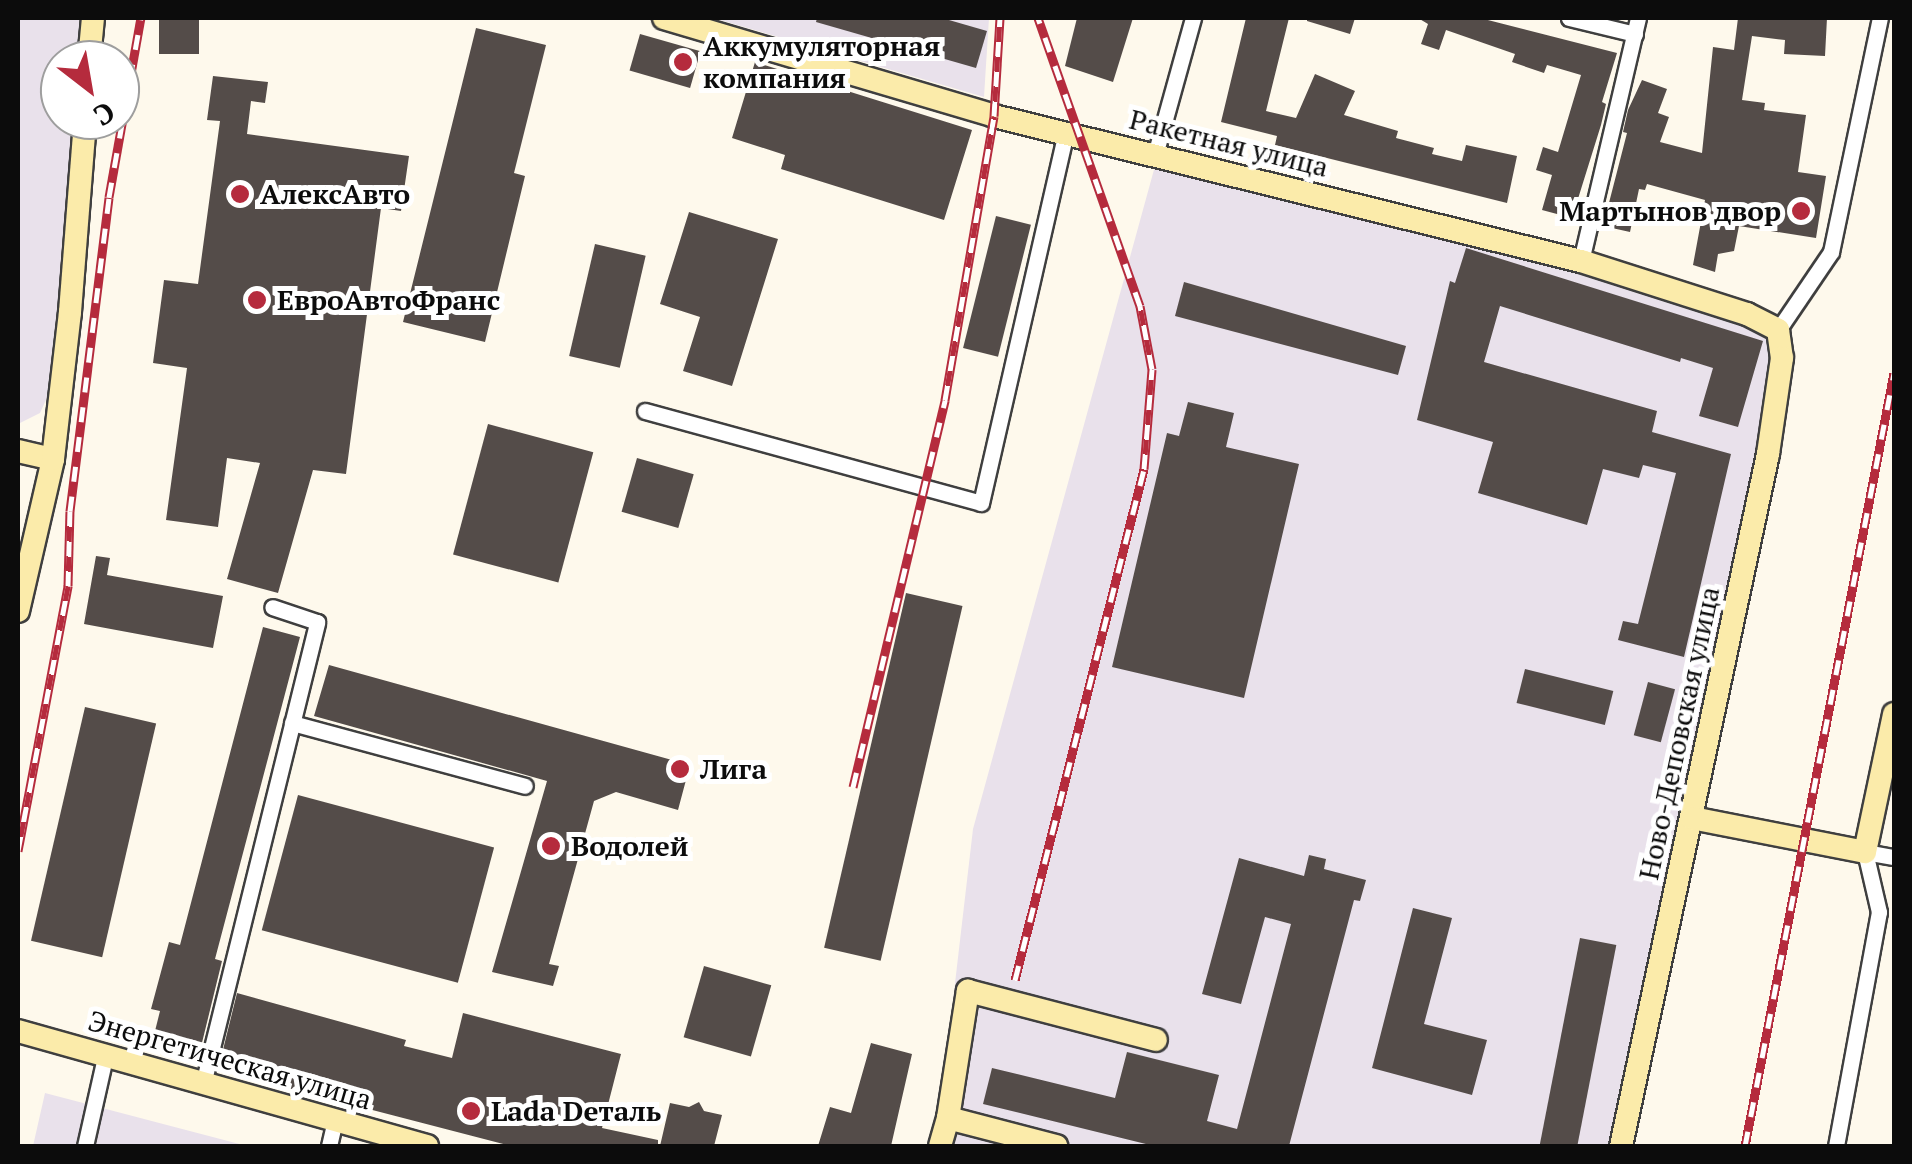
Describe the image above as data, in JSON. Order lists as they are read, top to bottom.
{
  "streets": {
    "street": ["Ракетная улица", "Ново-Деповская улица", "Энергетическая улица"]
  },
  "crossings": [
    ["Ракетная улица", "Ново-Деповская улица"]
  ],
  "places": [
    "Аккумуляторная компания",
    "АлексАвто",
    "Мартынов двор",
    "ЕвроАвтоФранс",
    "Лига",
    "Водолей",
    "Lada Dеталь"
  ],
  "north": "bottom right"
}
